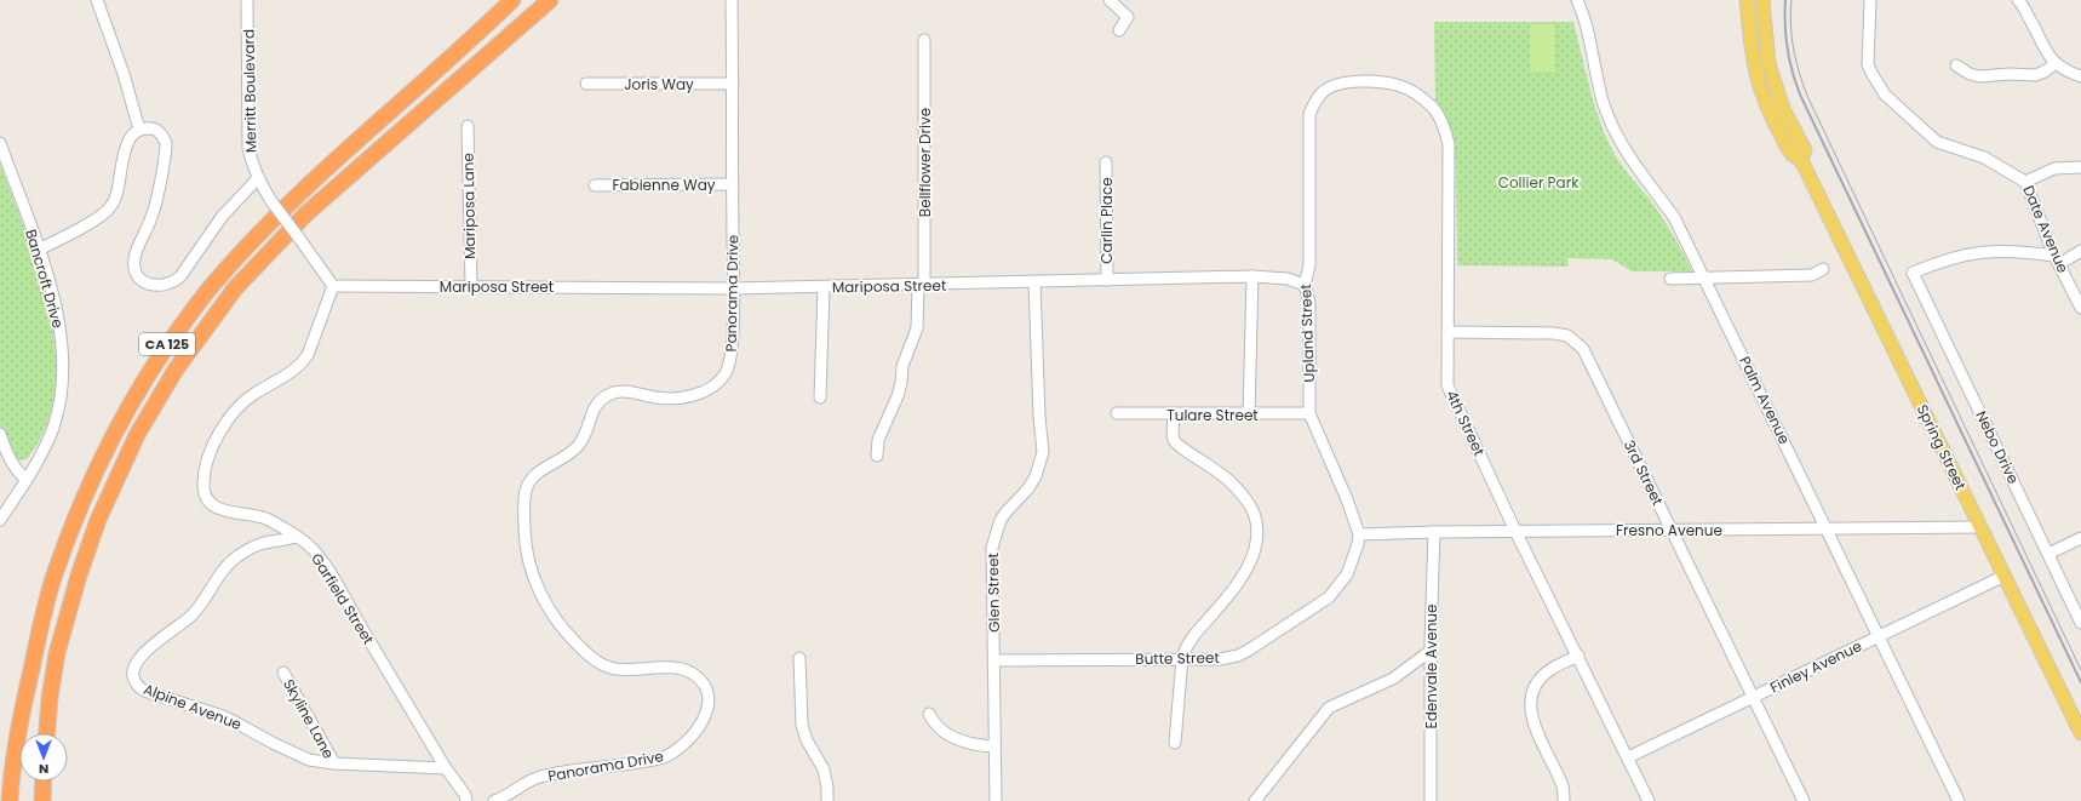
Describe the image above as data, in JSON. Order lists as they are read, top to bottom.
{
  "streets": {
    "highway": ["CA 125"],
    "main road": ["Spring Street"],
    "street": [
      "Joris Way",
      "Merritt Boulevard",
      "Bellflower Drive",
      "Fabienne Way",
      "Mariposa Lane",
      "Carlin Place",
      "Date Avenue",
      "Bancroft Drive",
      "Mariposa Street",
      "Panorama Drive",
      "Upland Street",
      "Palm Avenue",
      "Tulare Street",
      "4th Street",
      "Nebo Drive",
      "3rd Street",
      "Fresno Avenue",
      "Glen Street",
      "Garfield Street",
      "Butte Street",
      "Edenvale Avenue",
      "Finley Avenue",
      "Alpine Avenue",
      "Skyline Lane"
    ]
  },
  "crossings": [
    ["Joris Way", "Panorama Drive"],
    ["Bellflower Drive", "Mariposa Street"],
    ["Fabienne Way", "Panorama Drive"],
    ["Mariposa Lane", "Mariposa Street"],
    ["Carlin Place", "Mariposa Street"],
    ["Date Avenue", "Nebo Drive"],
    ["Mariposa Street", "Panorama Drive"],
    ["Mariposa Street", "Upland Street"],
    ["Mariposa Street", "Glen Street"],
    ["Mariposa Street", "Garfield Street"],
    ["Upland Street", "Tulare Street"],
    ["Upland Street", "4th Street"],
    ["Upland Street", "Fresno Avenue"],
    ["Upland Street", "Butte Street"],
    ["Palm Avenue", "Fresno Avenue"],
    ["Palm Avenue", "Finley Avenue"],
    ["4th Street", "3rd Street"],
    ["4th Street", "Fresno Avenue"],
    ["4th Street", "Finley Avenue"],
    ["Spring Street", "Fresno Avenue"],
    ["Spring Street", "Finley Avenue"],
    ["3rd Street", "Fresno Avenue"],
    ["3rd Street", "Finley Avenue"],
    ["Fresno Avenue", "Butte Street"],
    ["Fresno Avenue", "Edenvale Avenue"],
    ["Glen Street", "Butte Street"],
    ["Garfield Street", "Alpine Avenue"],
    ["Alpine Avenue", "Skyline Lane"]
  ],
  "parks": ["Collier Park"],
  "north": "bottom"
}
